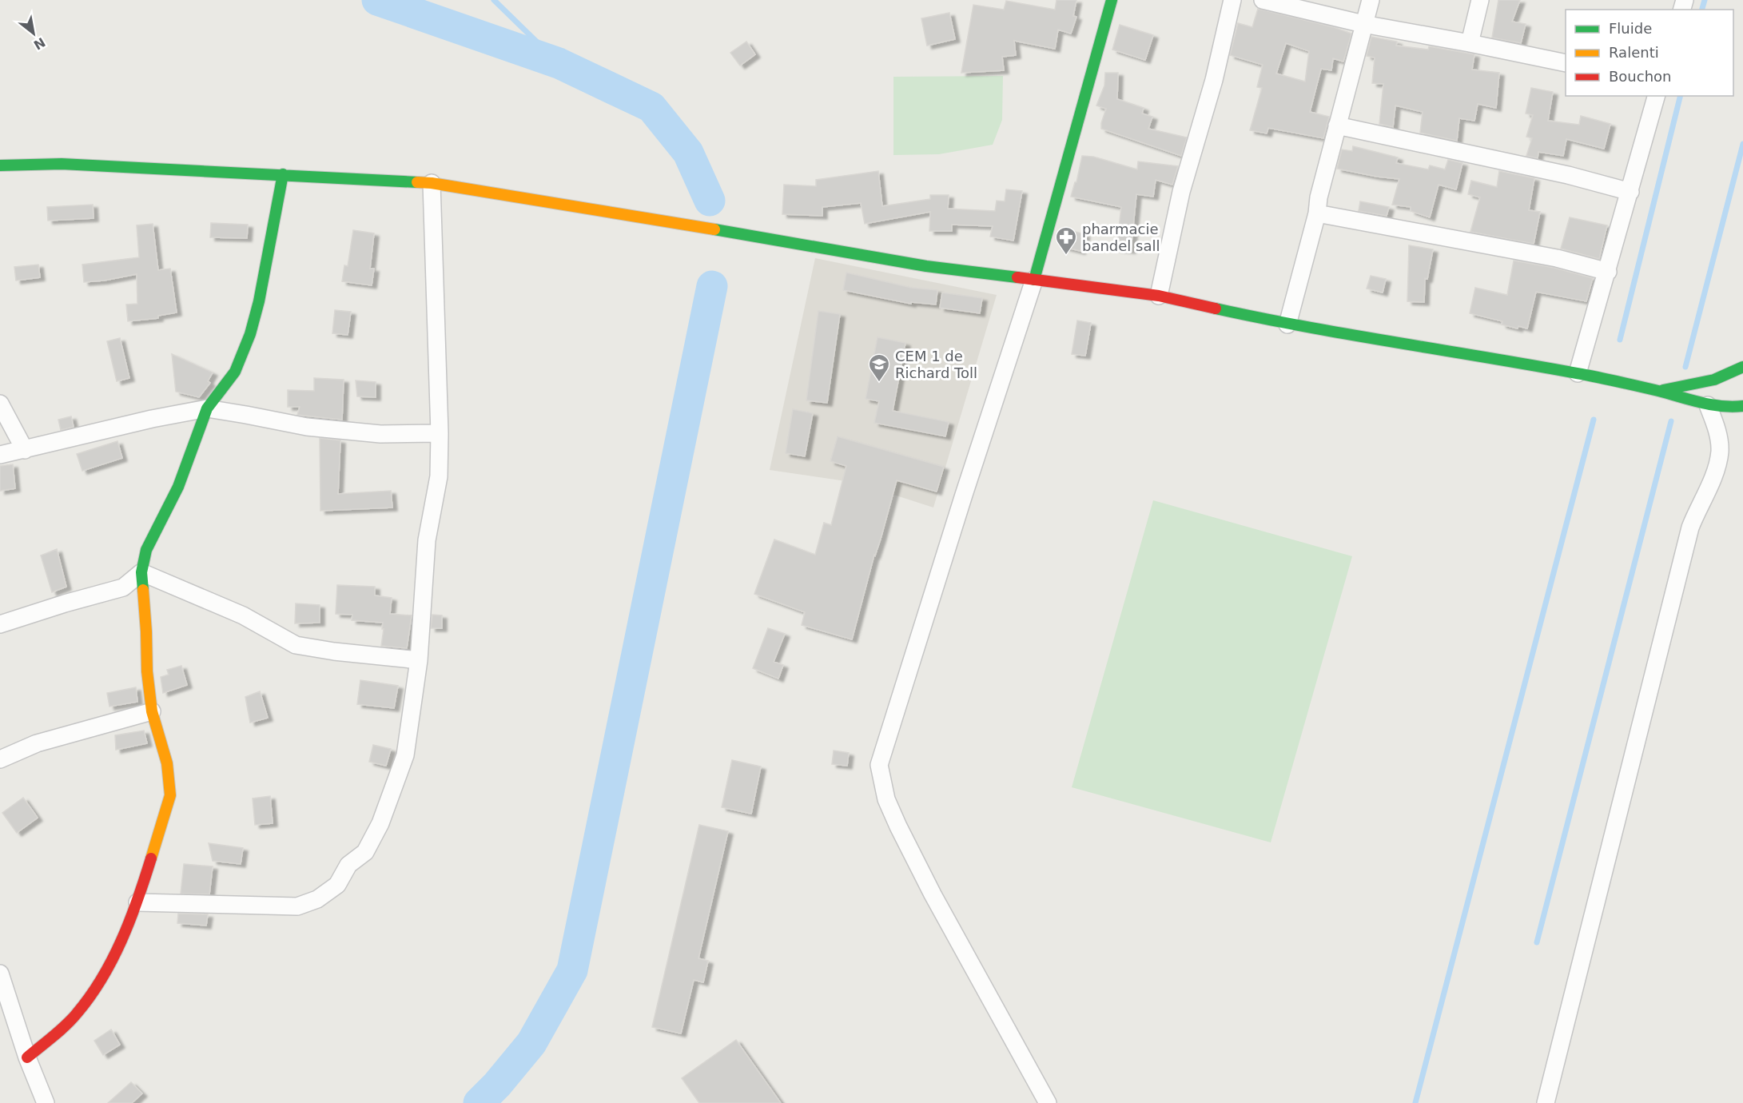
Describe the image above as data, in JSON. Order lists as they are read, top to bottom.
{
  "places": {
    "pharmacy": ["pharmacie bandel sall"],
    "school or university": ["CEM 1 de Richard Toll"]
  },
  "legend": ["Fluide", "Ralenti", "Bouchon"],
  "north": "bottom right"
}
